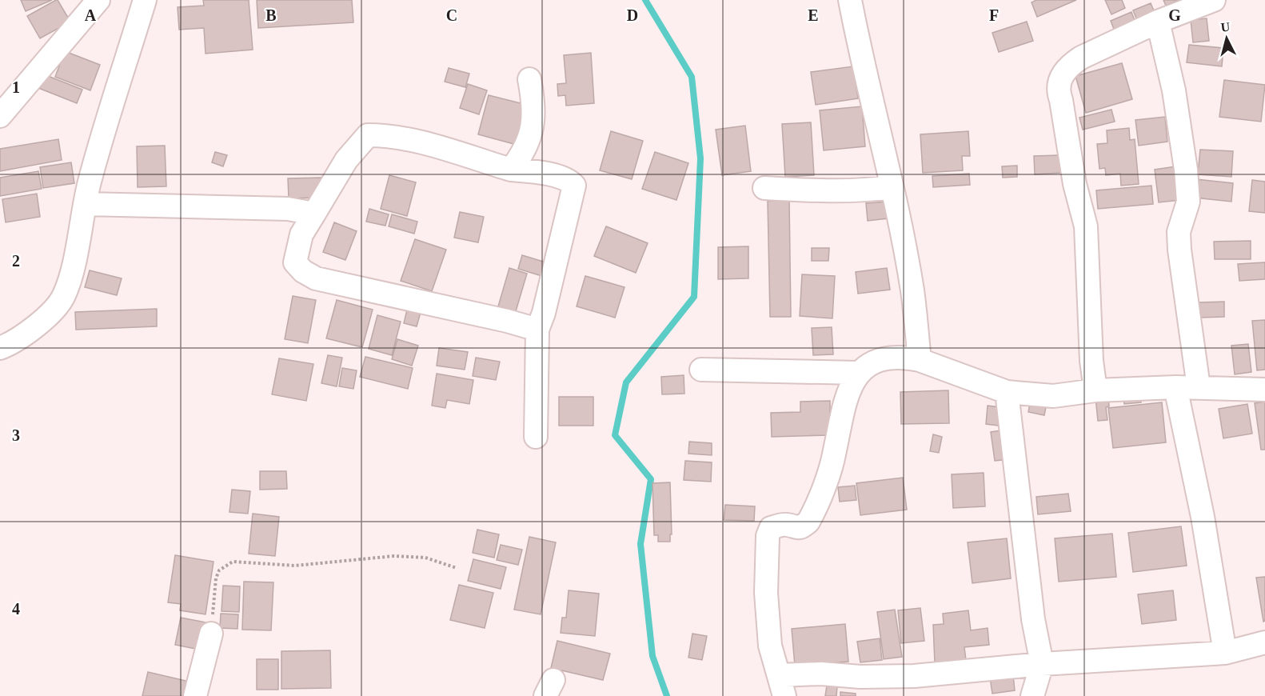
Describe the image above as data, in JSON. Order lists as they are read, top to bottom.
{
  "north": "top",
  "grid": {
    "columns": [
      "A",
      "B",
      "C",
      "D",
      "E",
      "F",
      "G"
    ],
    "rows": [
      "1",
      "2",
      "3",
      "4"
    ]
  }
}
